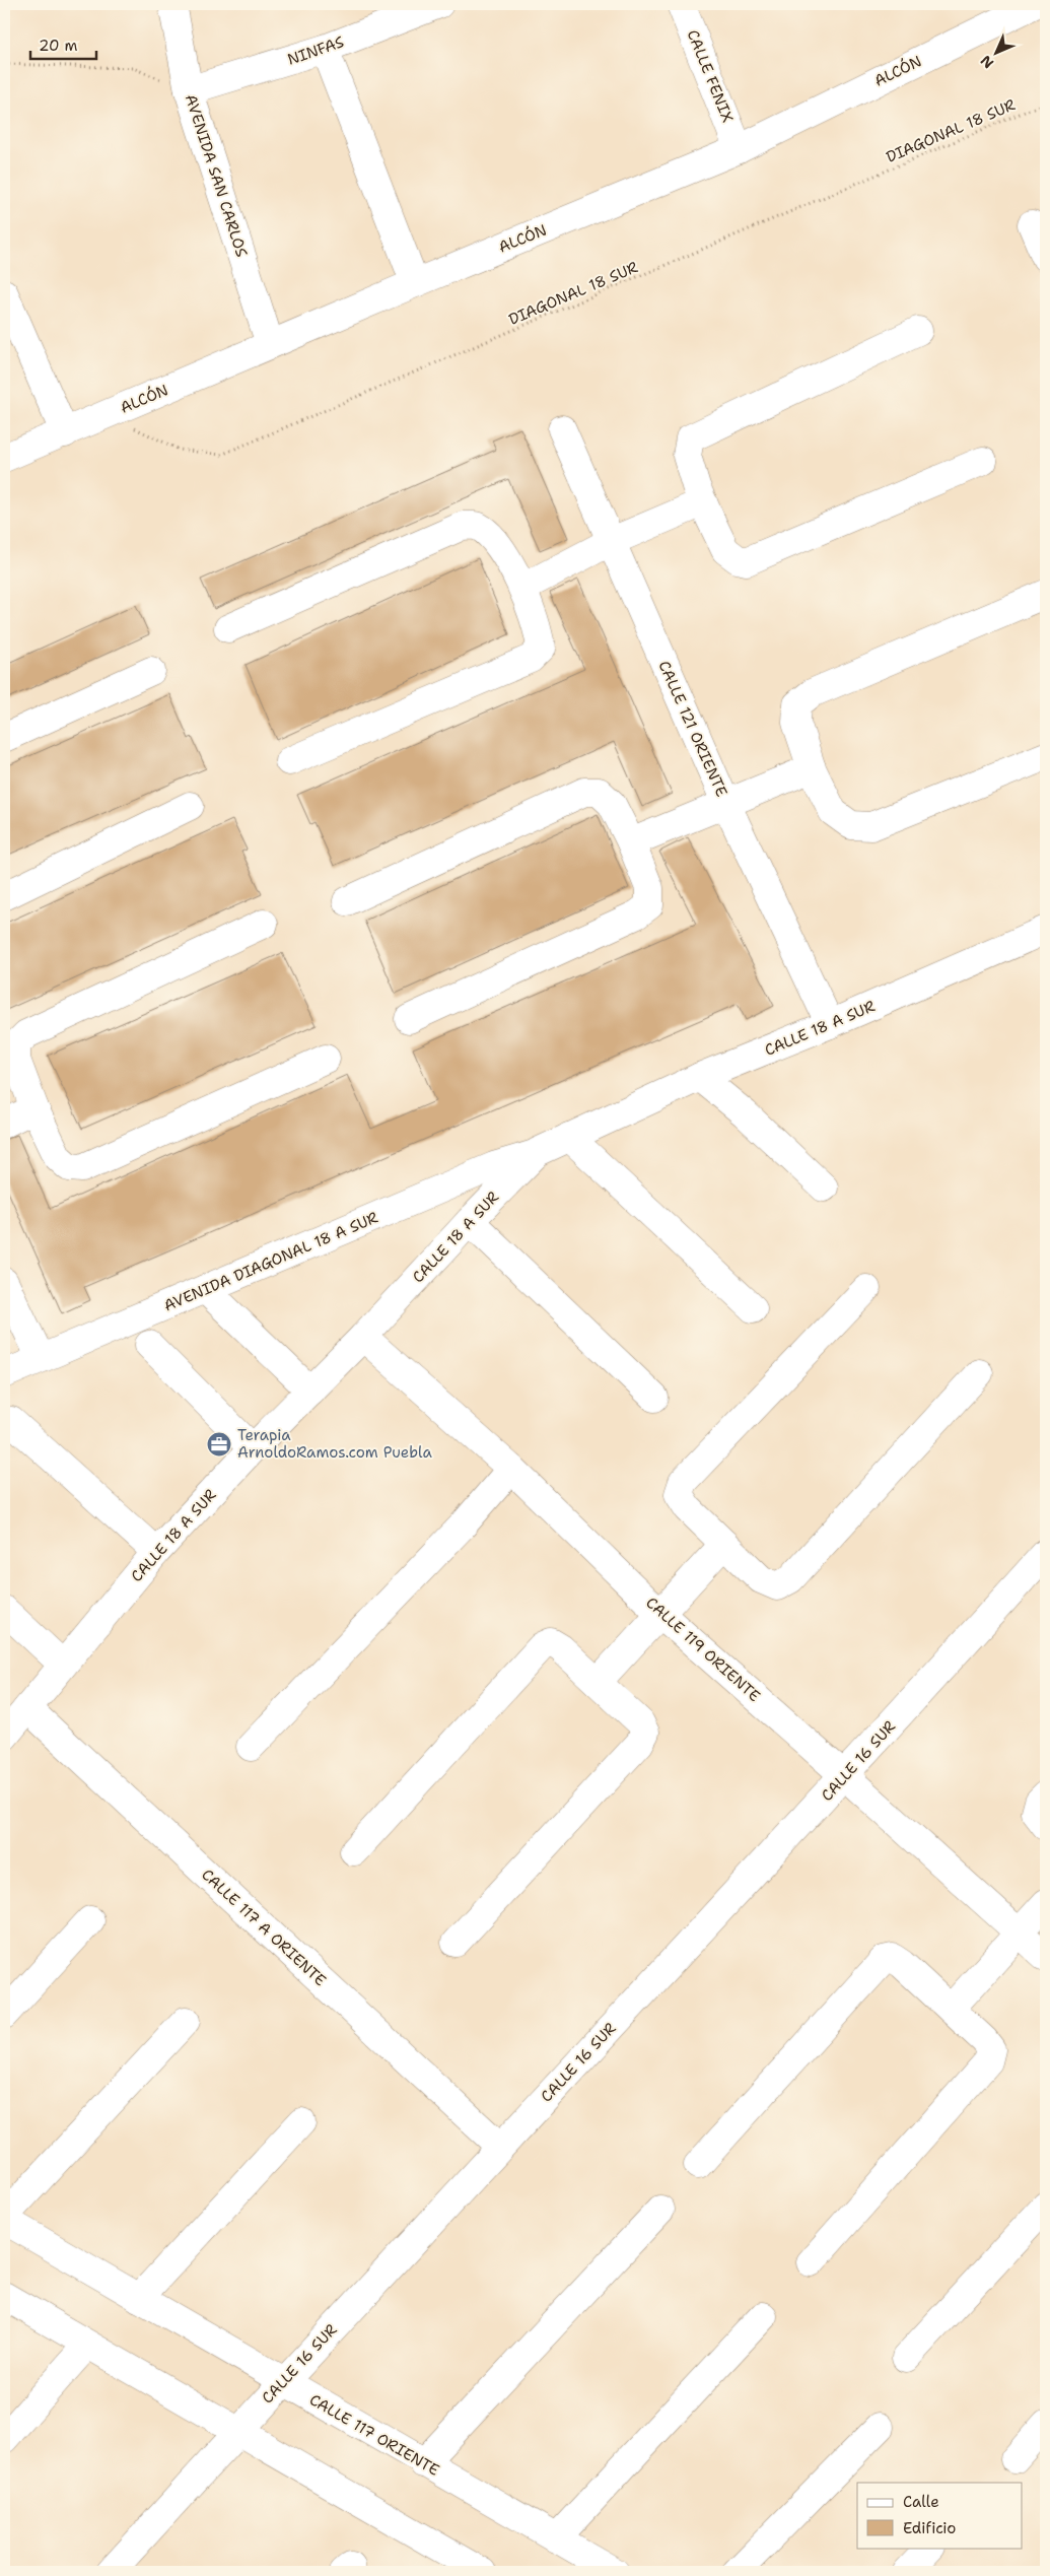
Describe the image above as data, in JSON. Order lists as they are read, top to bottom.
{
  "streets": {
    "street": [
      "NINFAS",
      "ALCÓN",
      "CALLE FENIX",
      "AVENIDA SAN CARLOS",
      "CALLE 121 ORIENTE",
      "CALLE 18 A SUR",
      "AVENIDA DIAGONAL 18 A SUR",
      "CALLE 119 ORIENTE",
      "CALLE 16 SUR",
      "CALLE 117 A ORIENTE",
      "CALLE 117 ORIENTE"
    ],
    "path": ["DIAGONAL 18 SUR"]
  },
  "crossings": [
    ["NINFAS", "AVENIDA SAN CARLOS"],
    ["ALCÓN", "CALLE FENIX"],
    ["ALCÓN", "DIAGONAL 18 SUR"],
    ["ALCÓN", "AVENIDA SAN CARLOS"],
    ["CALLE 121 ORIENTE", "CALLE 18 A SUR"],
    ["CALLE 18 A SUR", "AVENIDA DIAGONAL 18 A SUR"],
    ["CALLE 18 A SUR", "CALLE 119 ORIENTE"],
    ["CALLE 18 A SUR", "CALLE 117 A ORIENTE"],
    ["CALLE 119 ORIENTE", "CALLE 16 SUR"],
    ["CALLE 16 SUR", "CALLE 117 A ORIENTE"],
    ["CALLE 16 SUR", "CALLE 117 ORIENTE"]
  ],
  "places": {
    "office": ["Terapia ArnoldoRamos.com Puebla"]
  },
  "legend": ["Calle", "Edificio"],
  "scale_bar": "20 m",
  "north": "bottom left"
}
